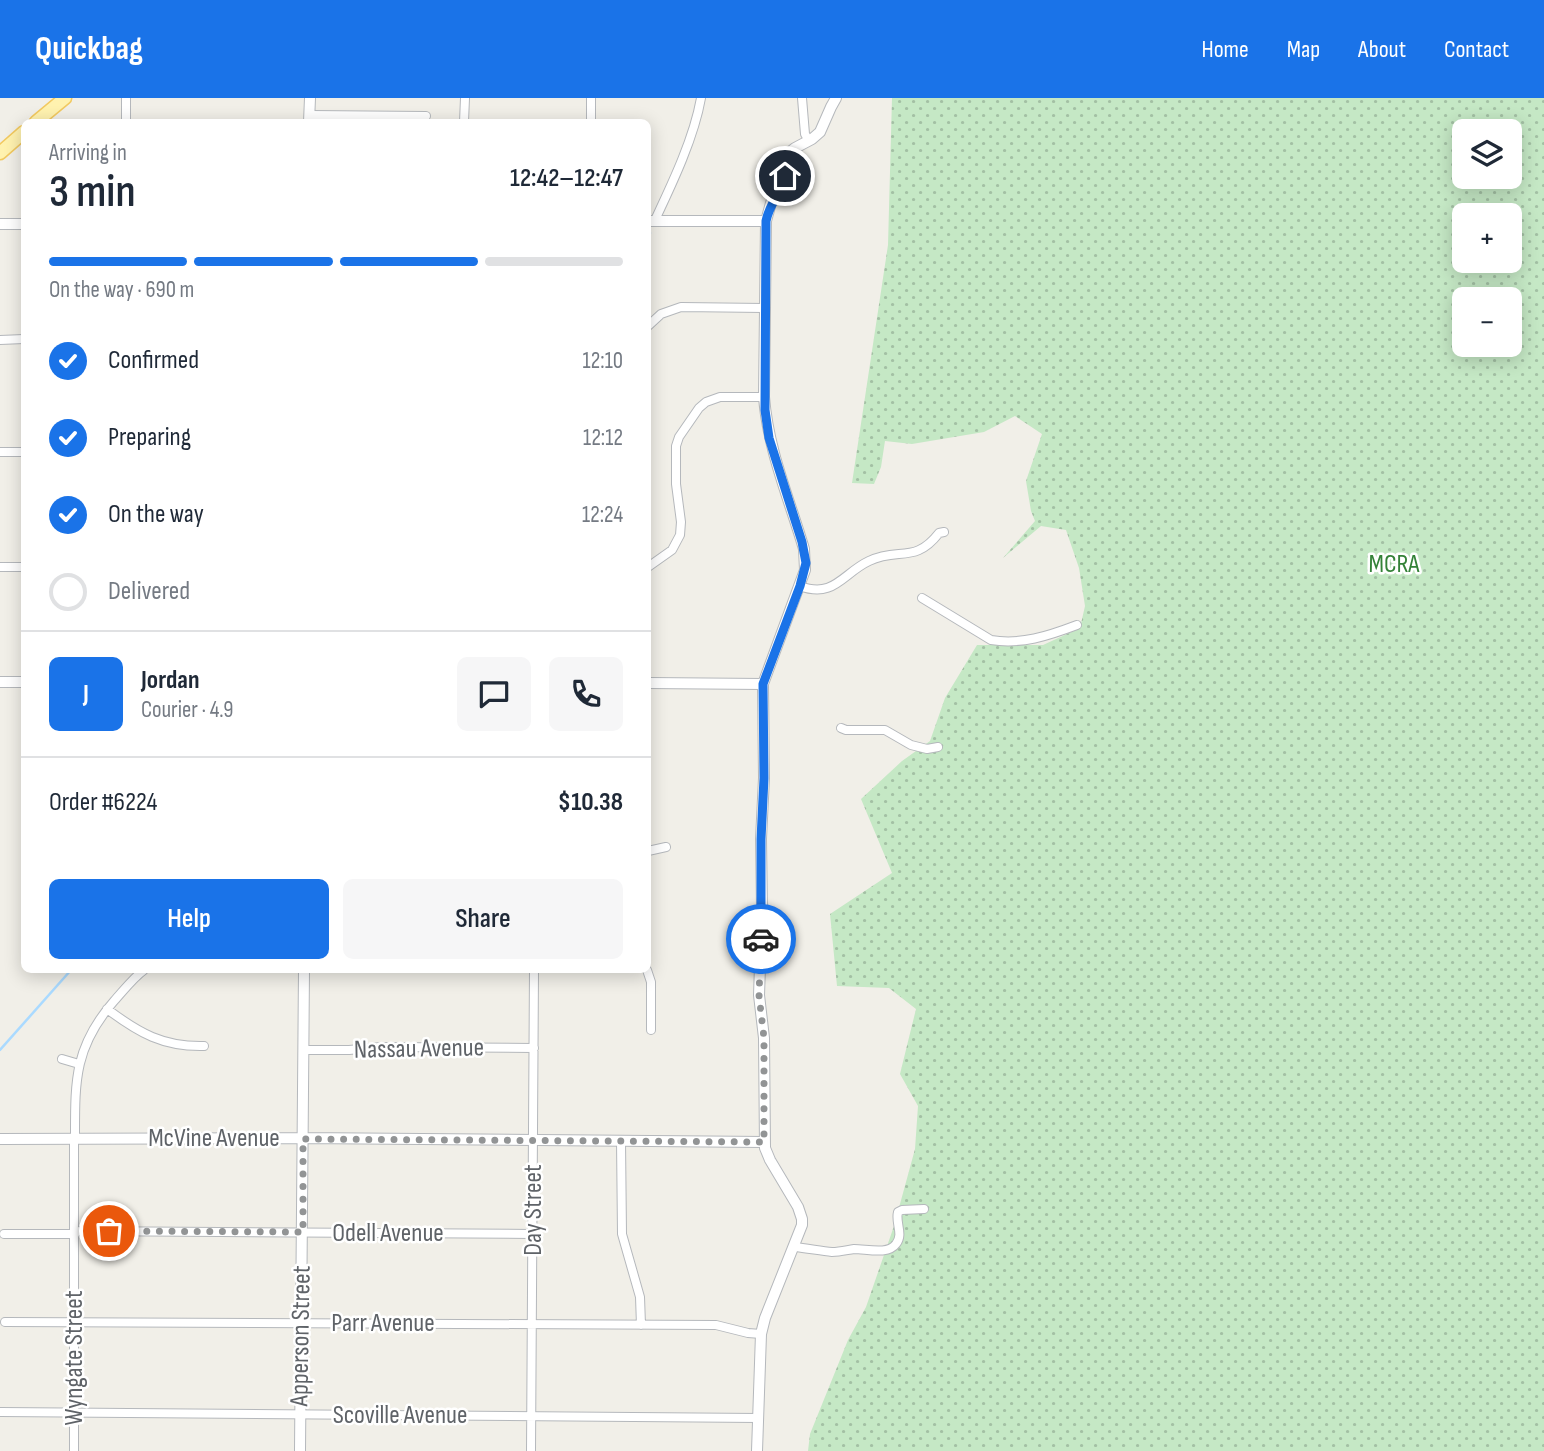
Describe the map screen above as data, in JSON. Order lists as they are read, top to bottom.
{
  "streets": {
    "street": [
      "Nassau Avenue",
      "McVine Avenue",
      "Day Street",
      "Odell Avenue",
      "Parr Avenue",
      "Apperson Street",
      "Wyngate Street",
      "Scoville Avenue"
    ]
  },
  "crossings": [
    ["Nassau Avenue", "Day Street"],
    ["Nassau Avenue", "Apperson Street"],
    ["McVine Avenue", "Day Street"],
    ["McVine Avenue", "Apperson Street"],
    ["McVine Avenue", "Wyngate Street"],
    ["Day Street", "Odell Avenue"],
    ["Day Street", "Parr Avenue"],
    ["Day Street", "Scoville Avenue"],
    ["Odell Avenue", "Apperson Street"],
    ["Odell Avenue", "Wyngate Street"],
    ["Parr Avenue", "Apperson Street"],
    ["Parr Avenue", "Wyngate Street"],
    ["Apperson Street", "Scoville Avenue"],
    ["Wyngate Street", "Scoville Avenue"]
  ],
  "parks": ["MCRA"],
  "page": {
    "header": "Quickbag",
    "nav": [
      "Home",
      "Map",
      "About",
      "Contact"
    ],
    "map_buttons": ["+", "−"],
    "heading": ["3 min", "Arriving in", "12:42–12:47"],
    "panel": [
      "Jordan",
      "Courier · 4.9",
      "Order #6224",
      "$10.38"
    ],
    "bar": "On the way · 690 m",
    "list": [
      ["Confirmed", "12:10"],
      ["Preparing", "12:12"],
      ["On the way", "12:24"],
      "Delivered"
    ],
    "round": "J",
    "buttons": ["Help", "Share"]
  }
}
